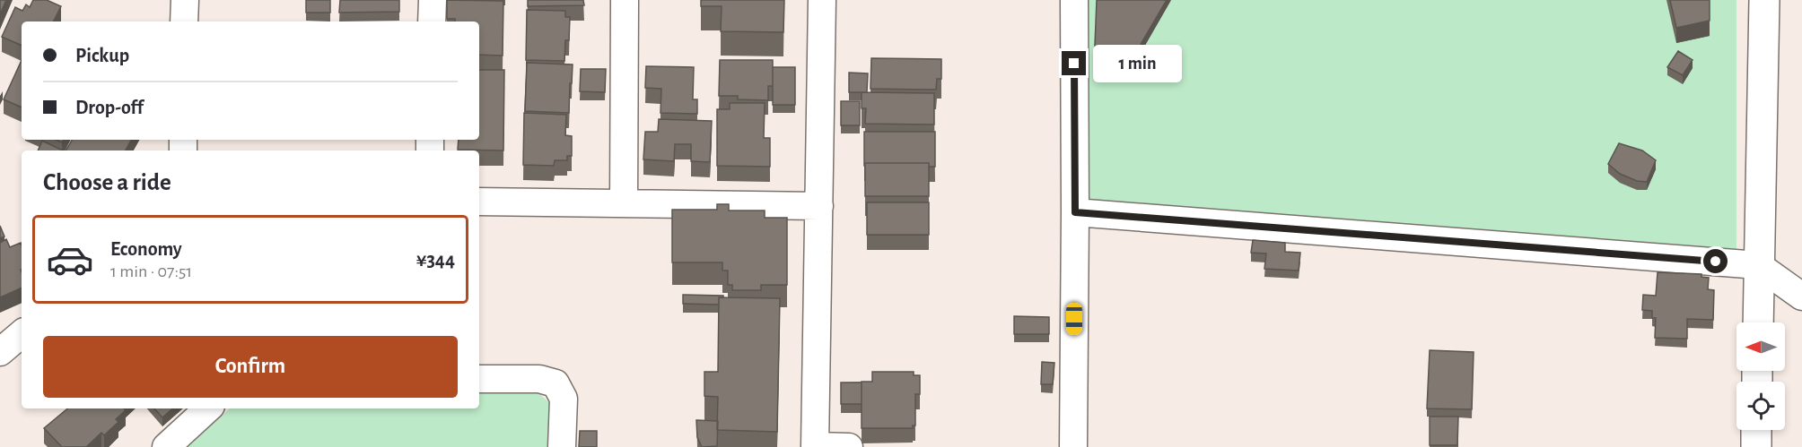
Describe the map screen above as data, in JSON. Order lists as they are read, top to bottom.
{
  "north": "left",
  "page": {
    "banner": ["Pickup", "Drop-off"],
    "bubble": "1 min",
    "heading": "Choose a ride",
    "list": [
      {
        "name": "Economy",
        "note": "1 min · 07:51",
        "value": "¥344"
      }
    ],
    "buttons": "Confirm"
  }
}
